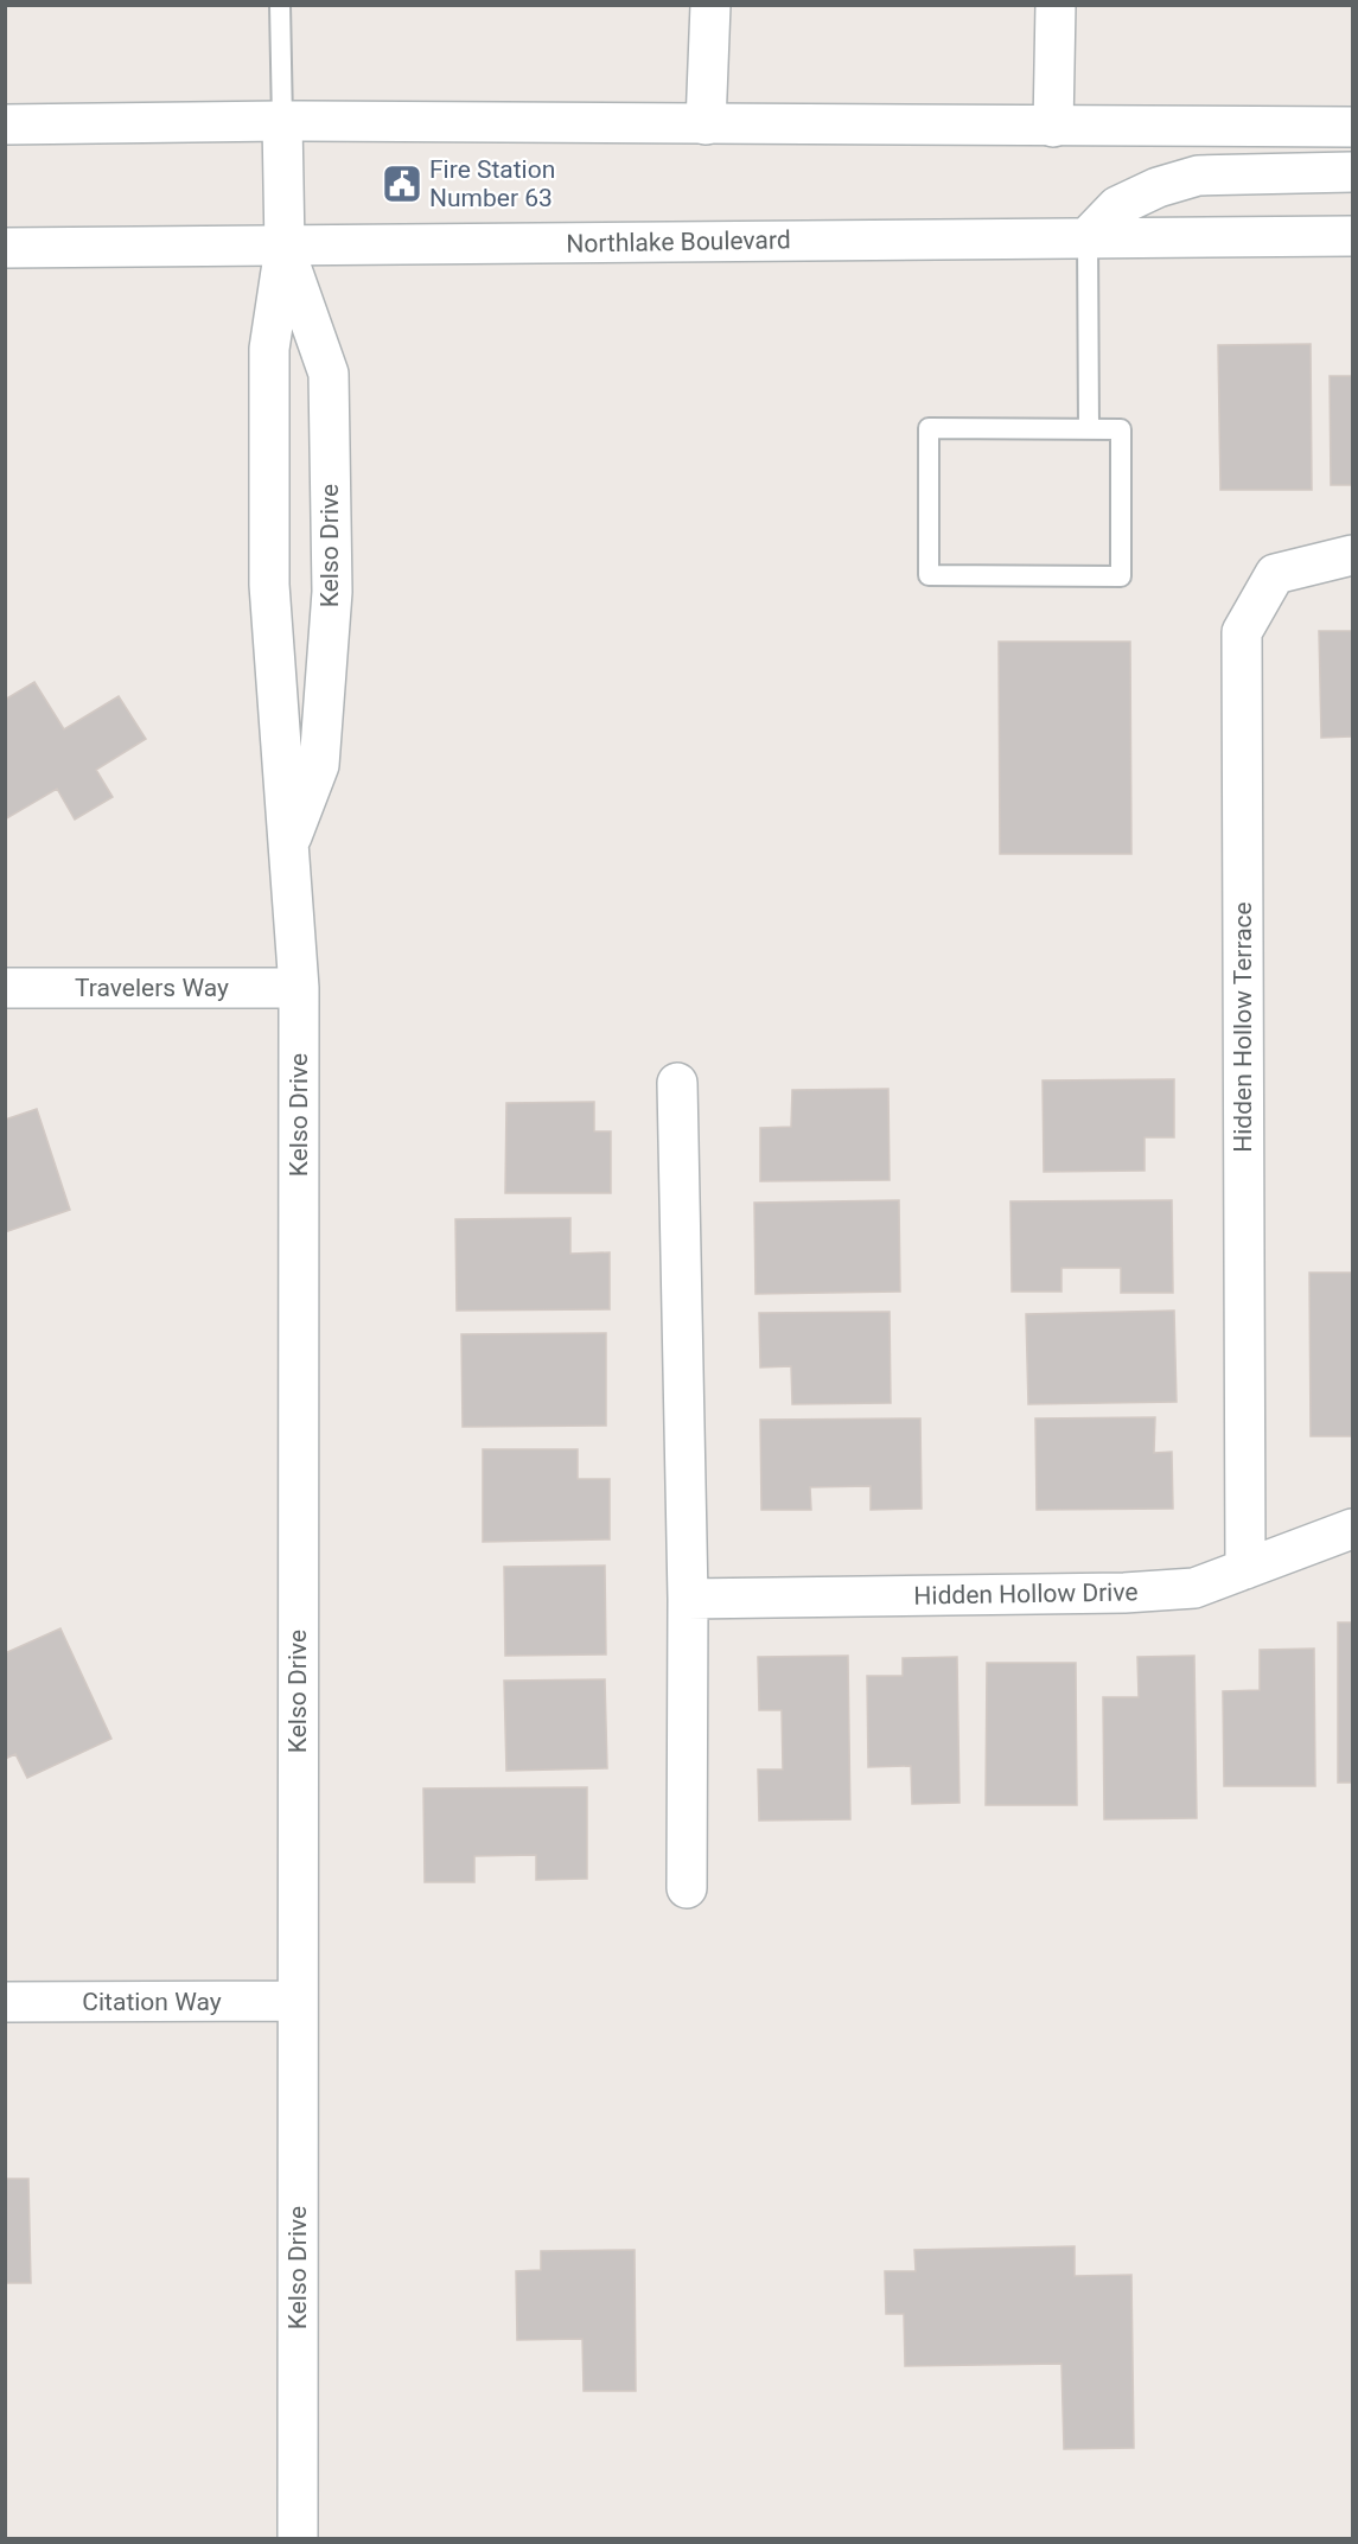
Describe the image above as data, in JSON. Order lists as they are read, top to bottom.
{
  "streets": {
    "street": [
      "Northlake Boulevard",
      "Kelso Drive",
      "Travelers Way",
      "Hidden Hollow Terrace",
      "Hidden Hollow Drive",
      "Citation Way"
    ]
  },
  "crossings": [
    ["Northlake Boulevard", "Kelso Drive"],
    ["Kelso Drive", "Travelers Way"],
    ["Kelso Drive", "Citation Way"],
    ["Hidden Hollow Terrace", "Hidden Hollow Drive"]
  ],
  "places": {
    "public building": ["Fire Station Number 63"]
  }
}
